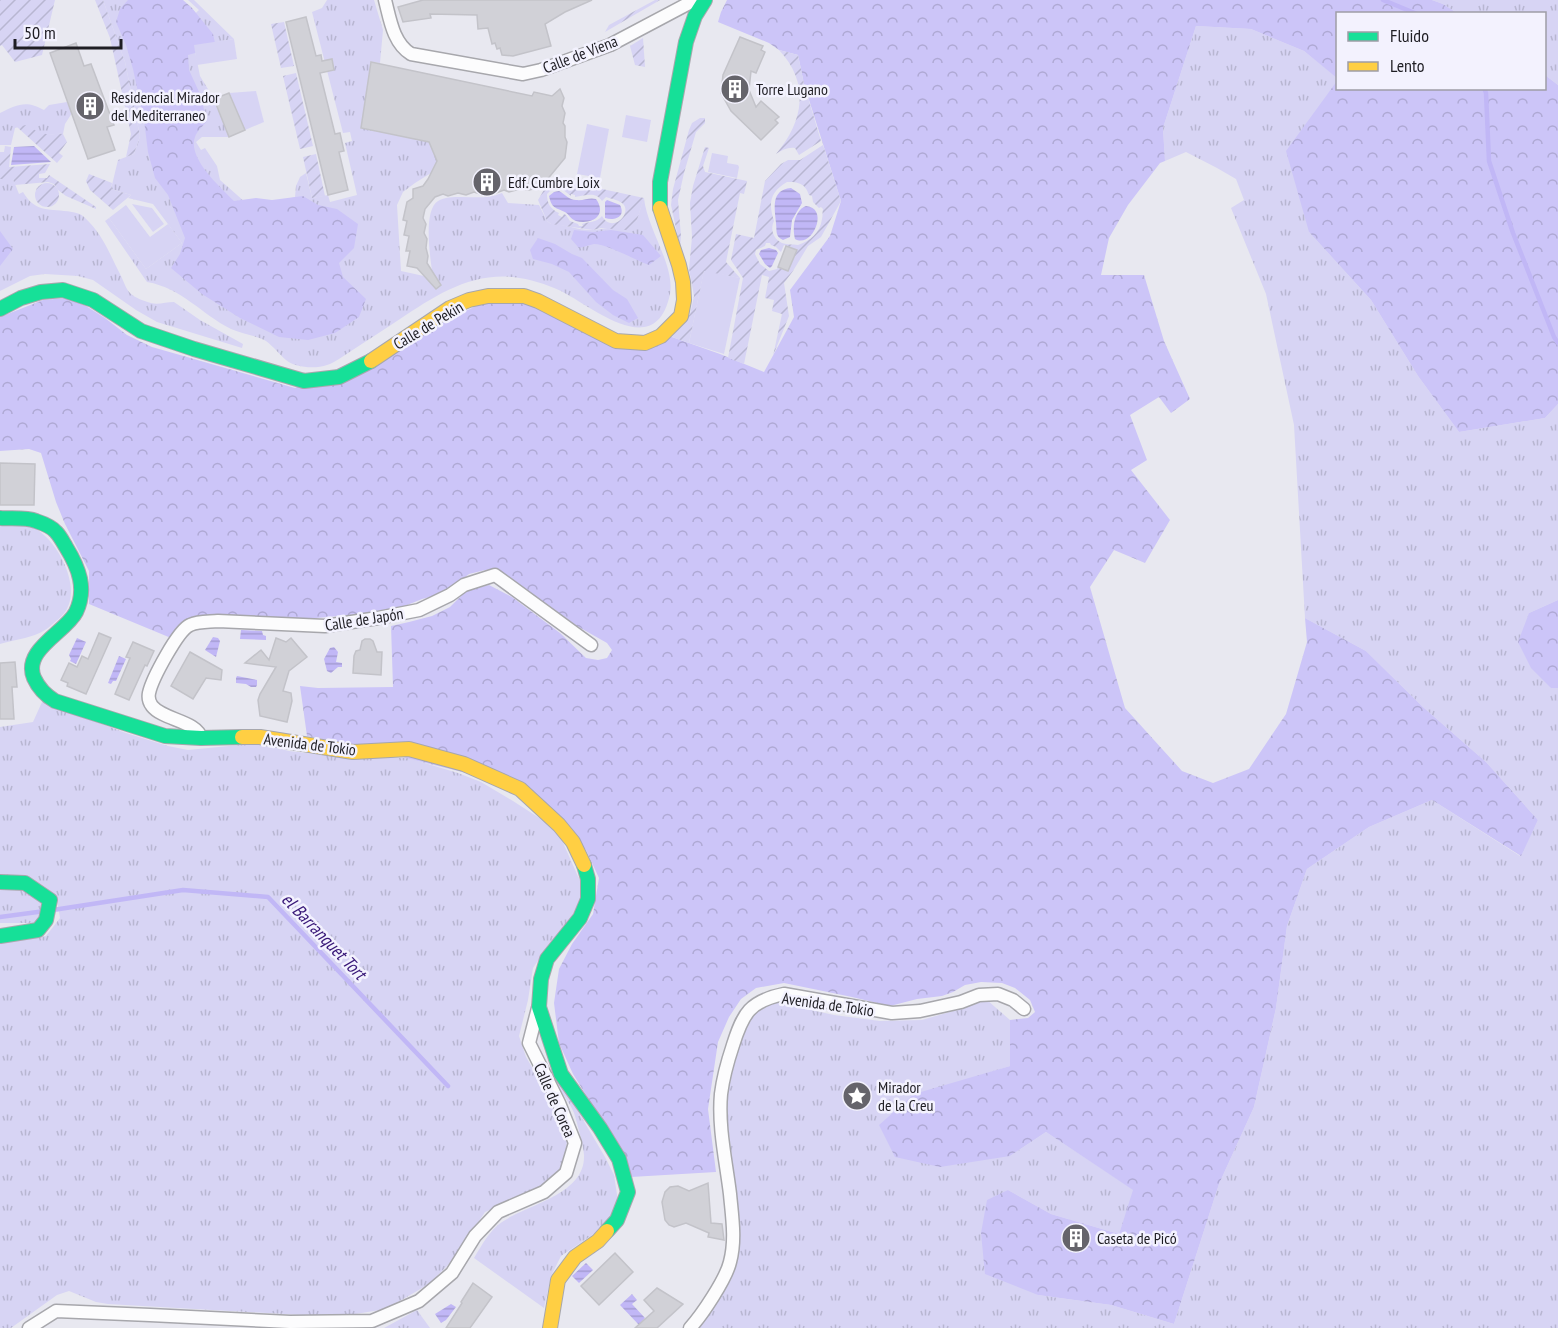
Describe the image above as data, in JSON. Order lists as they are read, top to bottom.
{
  "streets": {
    "street": [
      "Calle de Viena",
      "Calle de Pekin",
      "Calle de Japón",
      "Avenida de Tokio",
      "Calle de Corea"
    ]
  },
  "crossings": [
    ["Calle de Japón", "Avenida de Tokio"],
    ["Avenida de Tokio", "Calle de Corea"]
  ],
  "water": ["el Barranquet Tort"],
  "places": {
    "building": [
      "Torre Lugano",
      "Residencial Mirador del Mediterraneo",
      "Edf. Cumbre Loix",
      "Caseta de Picó"
    ],
    "place": ["Mirador de la Creu"]
  },
  "legend": ["Fluido", "Lento"],
  "scale_bar": "50 m"
}
